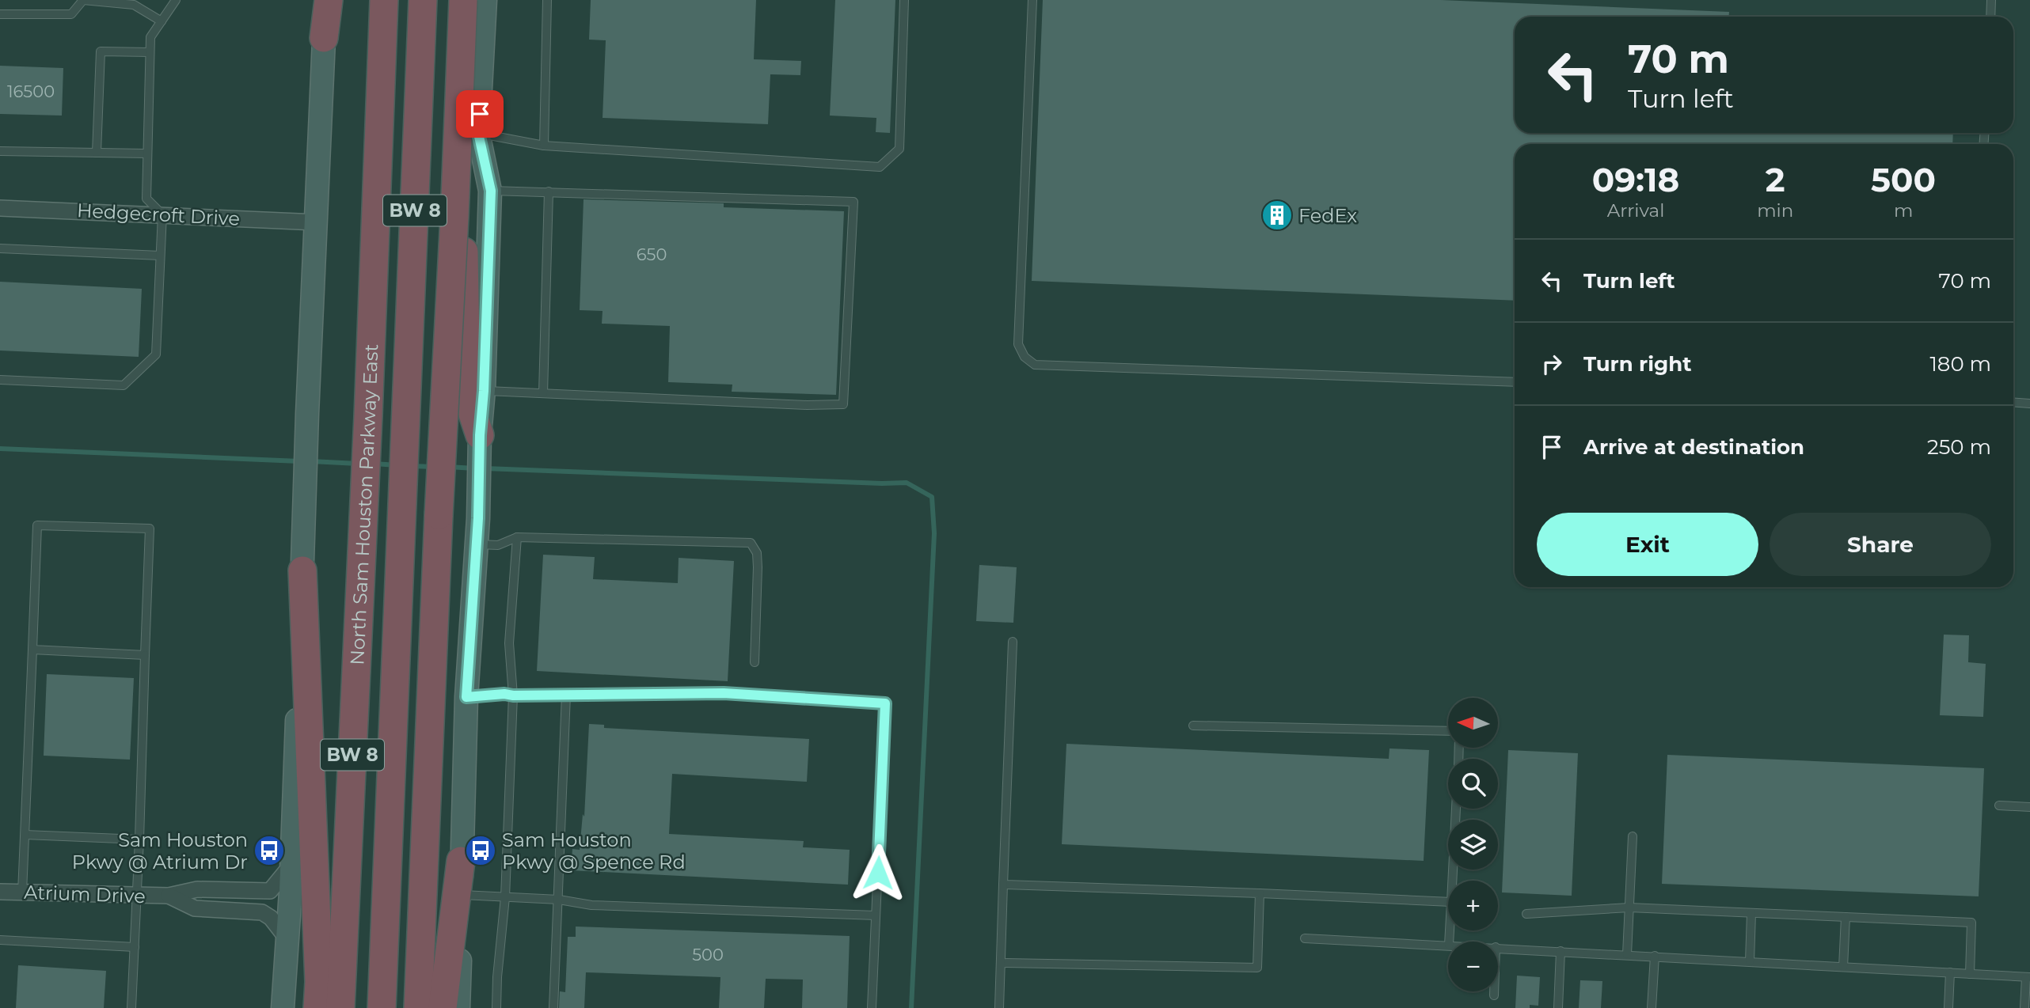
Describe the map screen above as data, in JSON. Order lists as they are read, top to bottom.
{
  "streets": {
    "highway": ["BW 8", "North Sam Houston Parkway East"],
    "street": ["Hedgecroft Drive", "Atrium Drive"]
  },
  "places": {
    "building": ["FedEx"],
    "bus stop": ["Sam Houston Pkwy @ Atrium Dr", "Sam Houston Pkwy @ Spence Rd"]
  },
  "house_numbers": ["16500", "650", "500"],
  "north": "left",
  "page": {
    "turn": ["70 m", "Turn left"],
    "eta": [
      "09:18",
      "Arrival",
      "2",
      "min",
      "500",
      "m"
    ],
    "list": [
      {
        "name": "Turn left",
        "value": "70 m"
      },
      {
        "name": "Turn right",
        "value": "180 m"
      },
      {
        "name": "Arrive at destination",
        "value": "250 m"
      }
    ],
    "buttons": ["Exit", "Share"],
    "map_buttons": ["+", "−"]
  }
}
